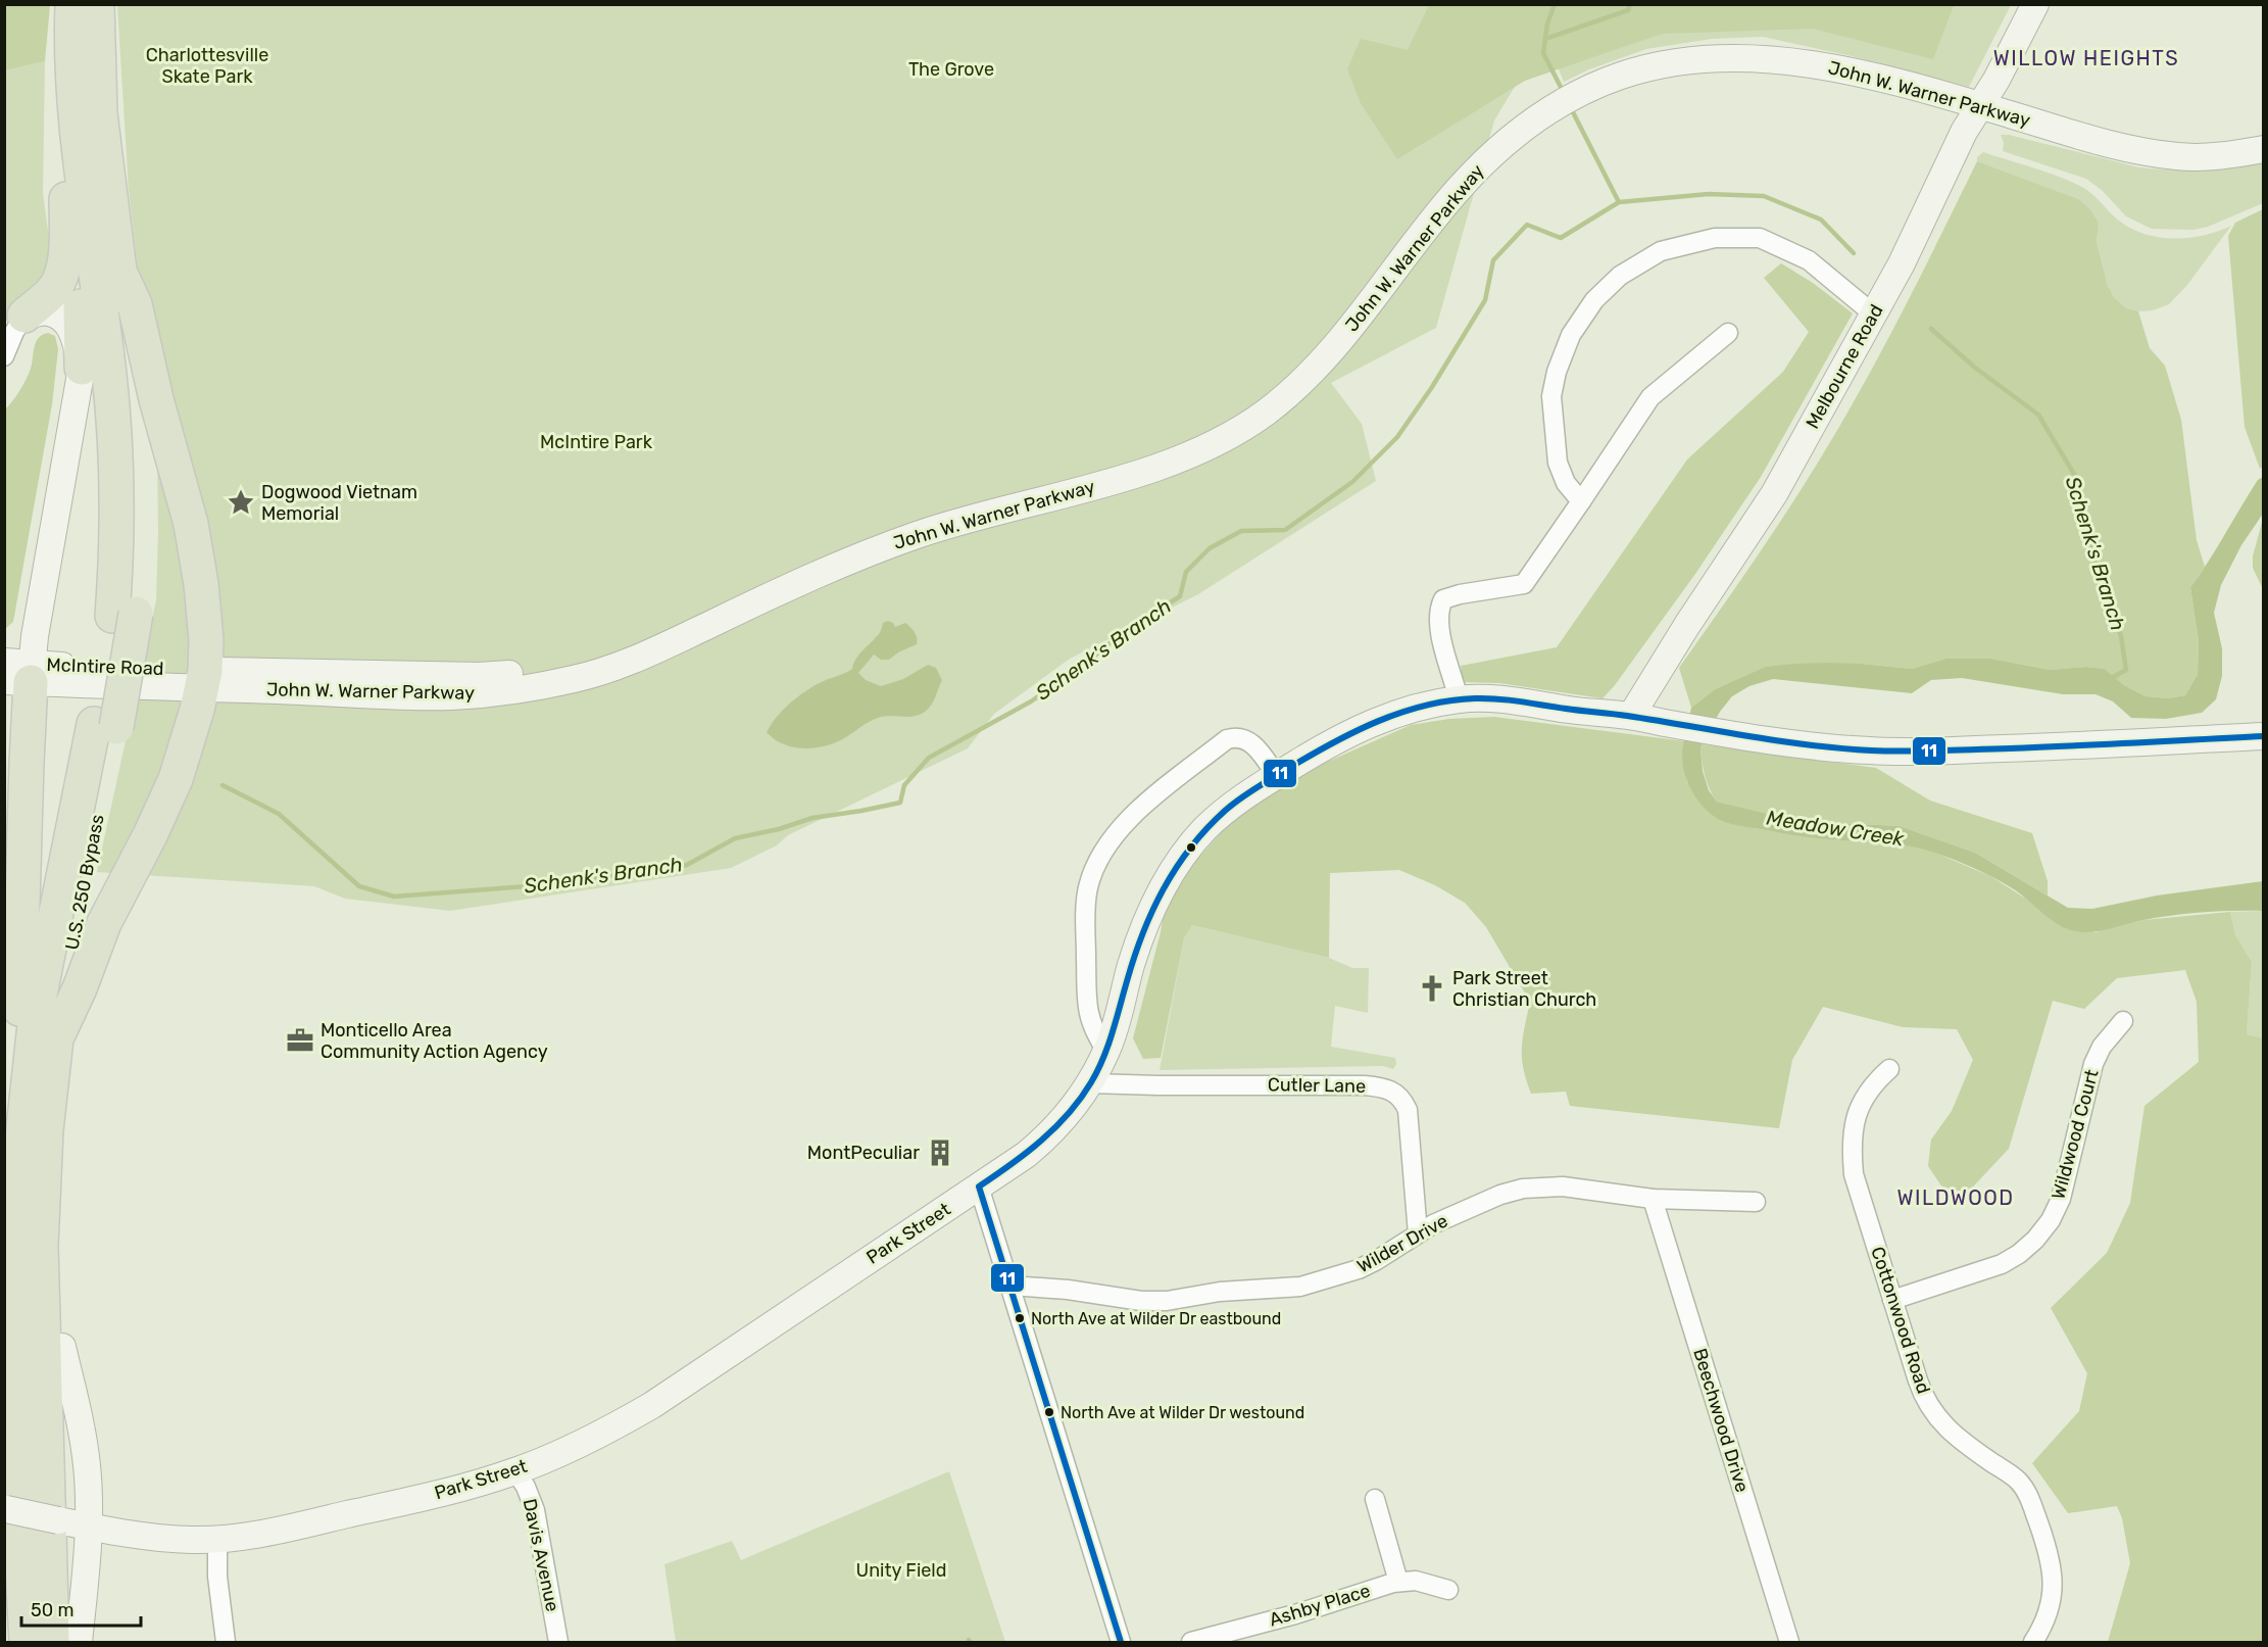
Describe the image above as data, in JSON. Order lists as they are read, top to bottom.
{
  "streets": {
    "highway": ["U.S. 250 Bypass"],
    "street": [
      "John W. Warner Parkway",
      "Melbourne Road",
      "McIntire Road",
      "Cutler Lane",
      "Wildwood Court",
      "Park Street",
      "Wilder Drive",
      "Cottonwood Road",
      "Beechwood Drive",
      "Davis Avenue",
      "Ashby Place"
    ]
  },
  "crossings": [
    ["John W. Warner Parkway", "Melbourne Road"],
    ["John W. Warner Parkway", "McIntire Road"],
    ["Melbourne Road", "Park Street"],
    ["Cutler Lane", "Park Street"],
    ["Cutler Lane", "Wilder Drive"],
    ["Wildwood Court", "Cottonwood Road"],
    ["Park Street", "Davis Avenue"],
    ["Wilder Drive", "Beechwood Drive"]
  ],
  "districts": ["WILLOW HEIGHTS", "WILDWOOD"],
  "water": ["Schenk's Branch", "Meadow Creek"],
  "parks": [
    "Charlottesville Skate Park",
    "The Grove",
    "McIntire Park",
    "Unity Field"
  ],
  "places": {
    "place": ["Dogwood Vietnam Memorial"],
    "church": ["Park Street Christian Church"],
    "office": ["Monticello Area Community Action Agency"],
    "building": ["MontPeculiar"],
    "other": ["North Ave at Wilder Dr eastbound", "North Ave at Wilder Dr westound"]
  },
  "lines": ["transit line 11"],
  "scale_bar": "50 m"
}
